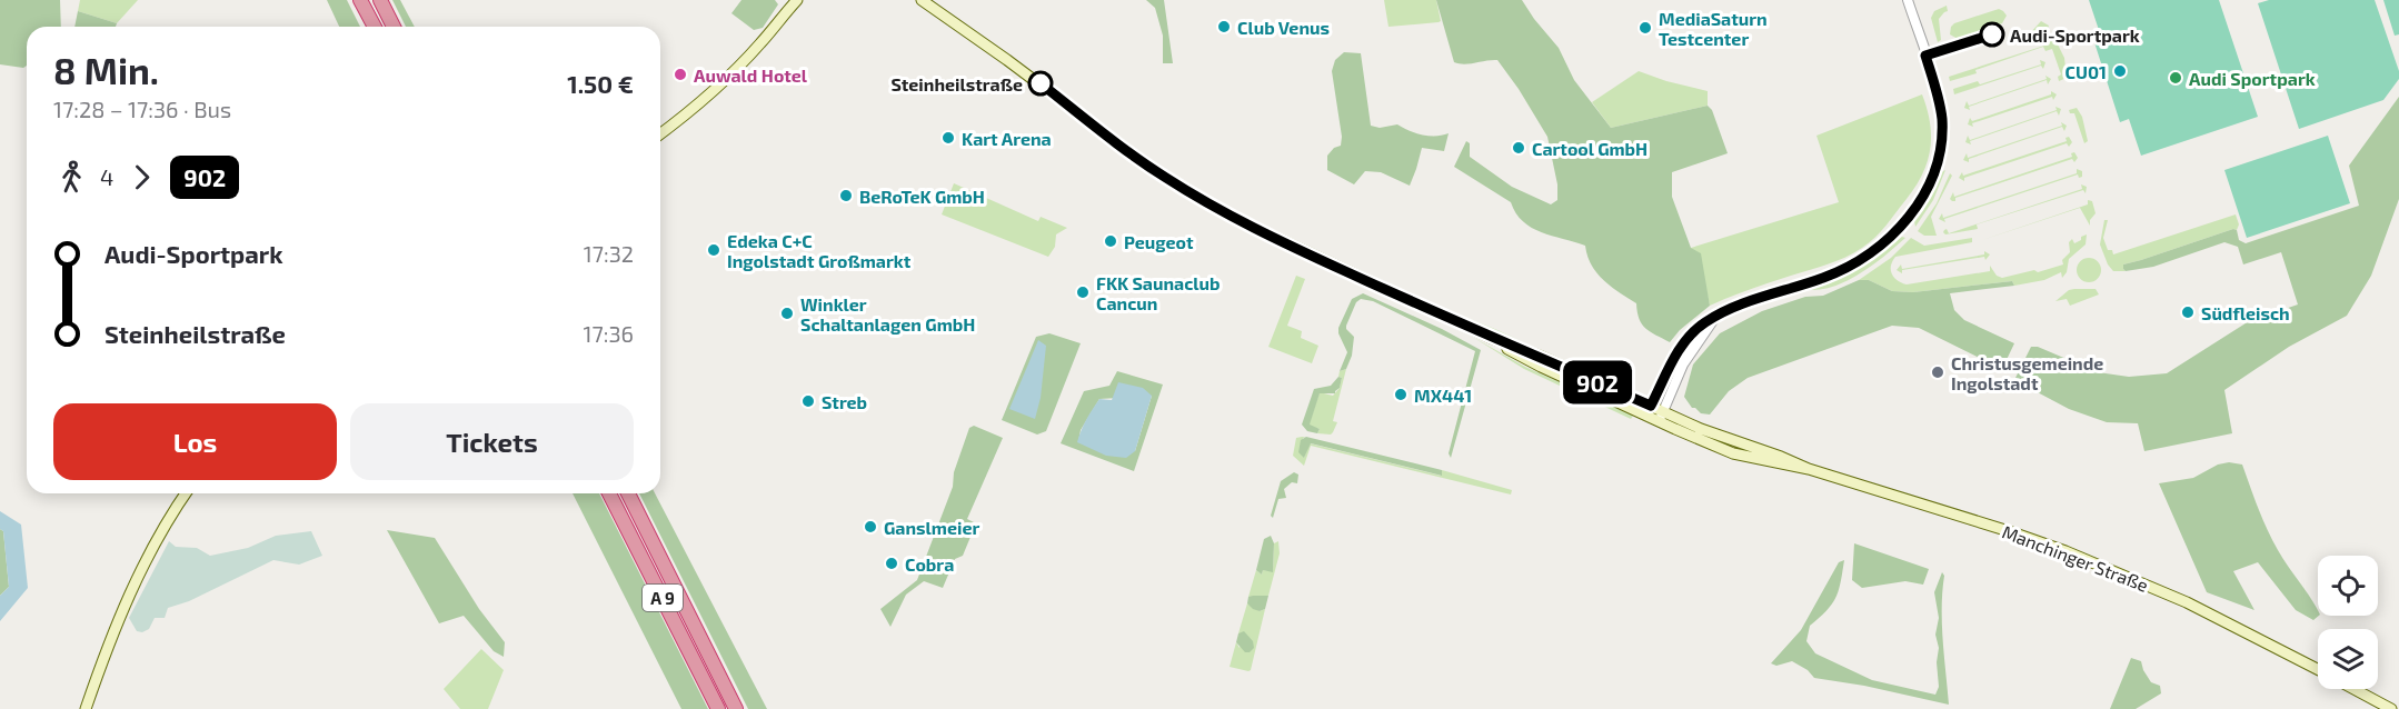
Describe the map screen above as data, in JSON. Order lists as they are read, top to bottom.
{
  "streets": {
    "highway": ["A 9"],
    "main road": ["Manchinger Straße"]
  },
  "places": [
    "Club Venus",
    "MediaSaturn Testcenter",
    "Audi-Sportpark",
    "CU01",
    "Auwald Hotel",
    "Audi Sportpark",
    "Steinheilstraße",
    "Kart Arena",
    "Cartool GmbH",
    "BeRoTeK GmbH",
    "Peugeot",
    "Edeka C+C Ingolstadt Großmarkt",
    "FKK Saunaclub Cancun",
    "Südfleisch",
    "Winkler Schaltanlagen GmbH",
    "Christusgemeinde Ingolstadt",
    "MX441",
    "Streb",
    "Ganslmeier",
    "Cobra"
  ],
  "lines": ["bus line 902"],
  "page": {
    "on_map": "902",
    "heading": ["8 Min.", "17:28 – 17:36 · Bus", "1.50 €"],
    "legs": ["4", "902"],
    "list": [
      {
        "name": "Audi-Sportpark",
        "value": "17:32"
      },
      {
        "name": "Steinheilstraße",
        "value": "17:36"
      }
    ],
    "buttons": ["Los", "Tickets"]
  }
}
